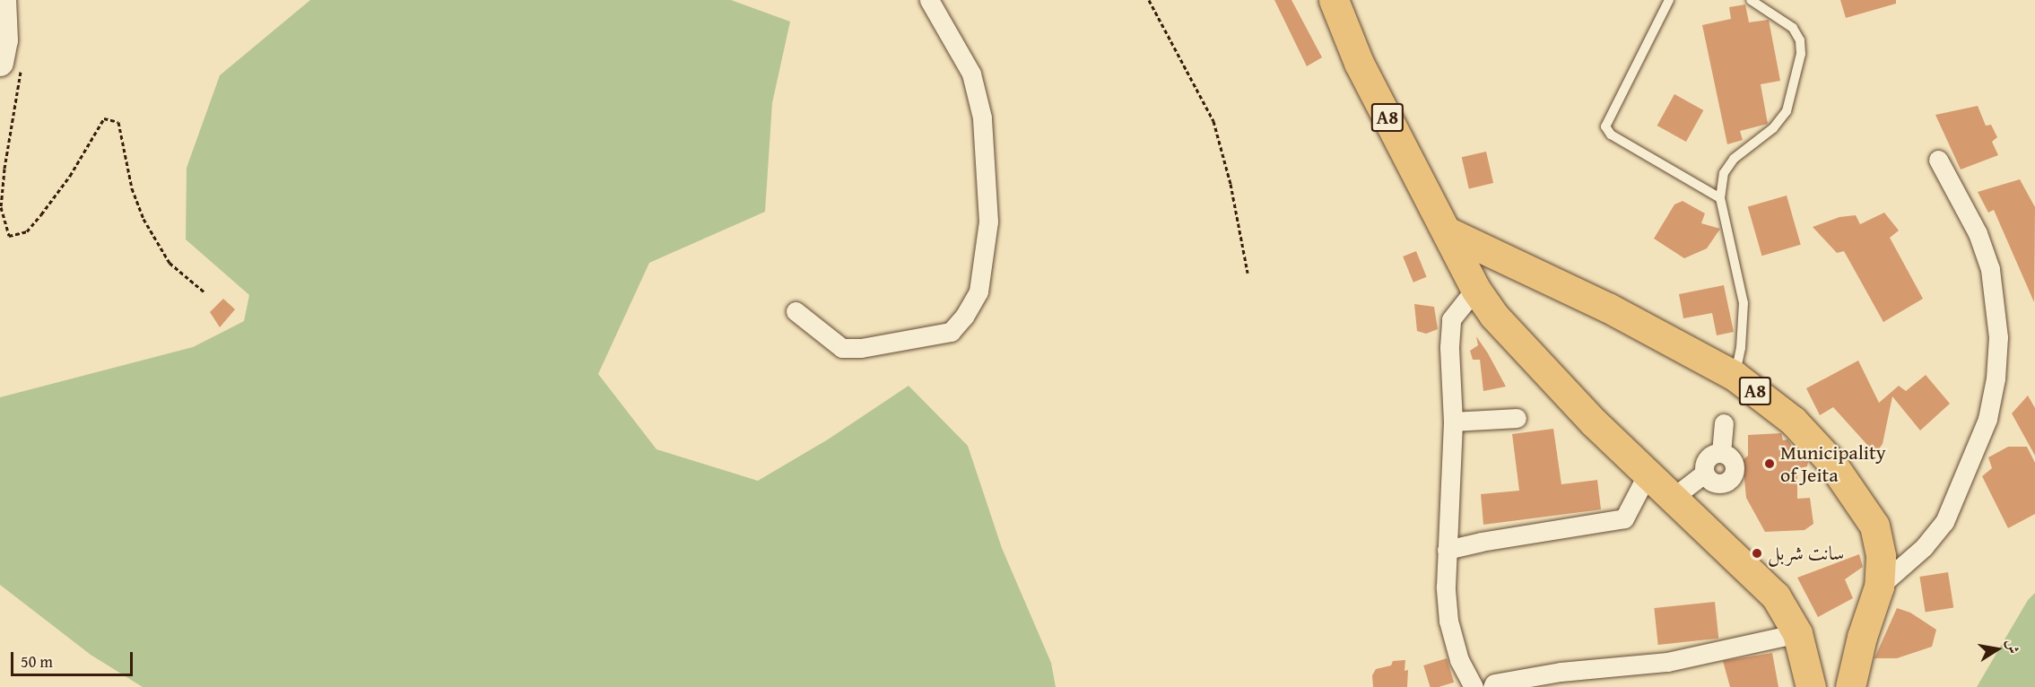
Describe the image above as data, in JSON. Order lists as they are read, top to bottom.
{
  "streets": {
    "highway": ["A8"]
  },
  "places": ["Municipality of Jeita", "سانت شربل"],
  "scale_bar": "50 m",
  "north": "right"
}
